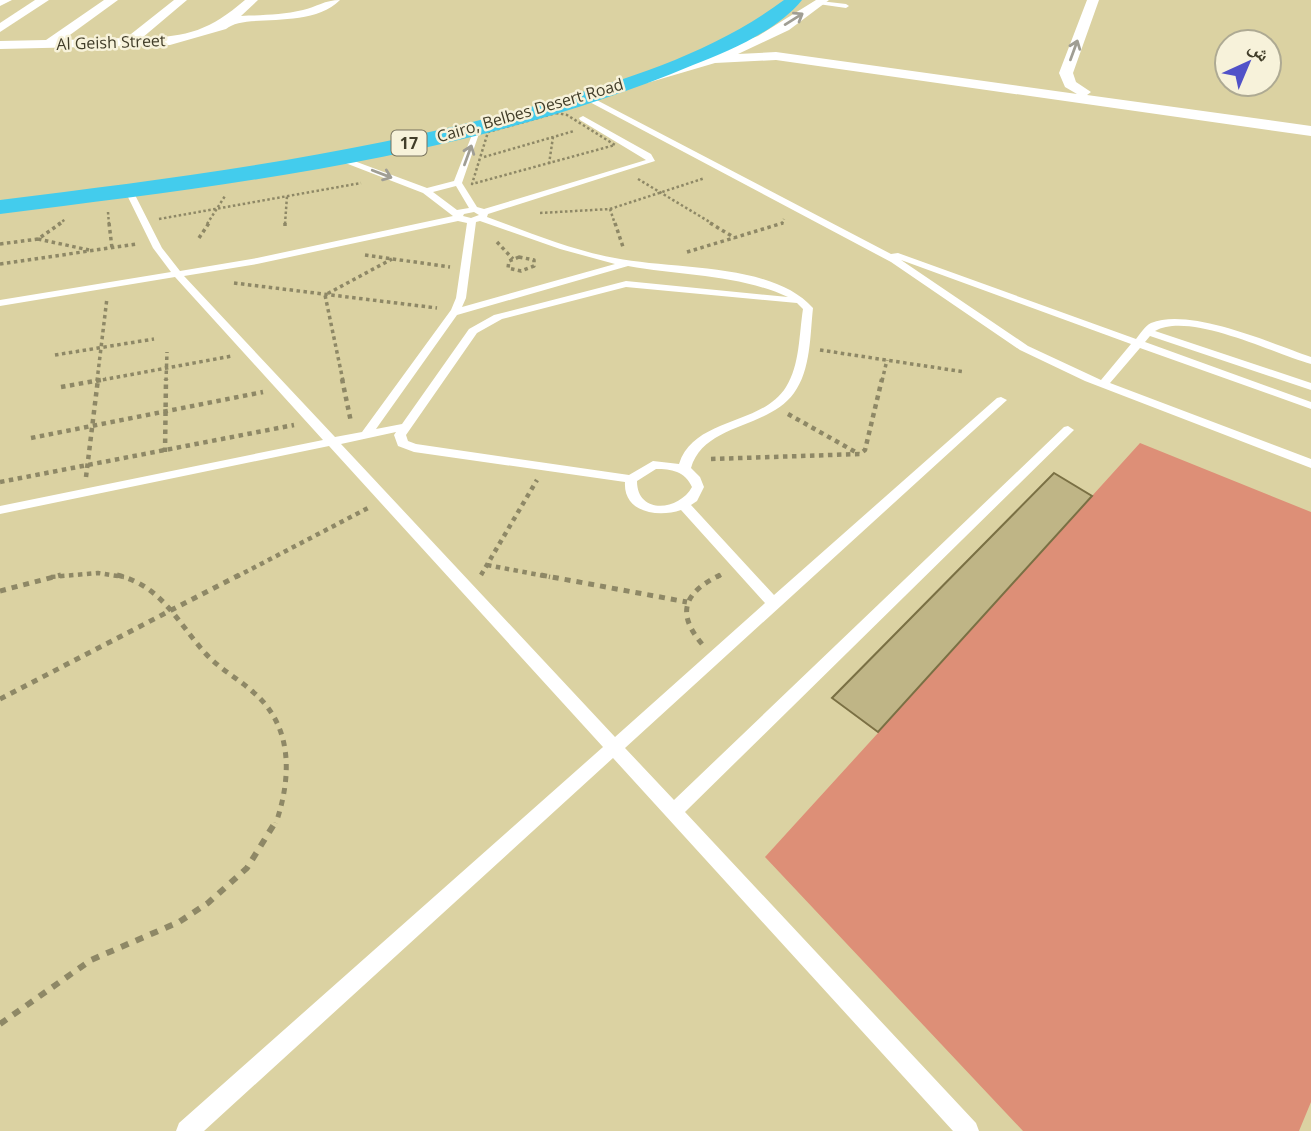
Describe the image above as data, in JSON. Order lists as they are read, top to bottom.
{
  "streets": {
    "highway": ["Cairo, Belbes Desert Road", "17"],
    "street": ["Al Geish Street"]
  },
  "north": "top right"
}
